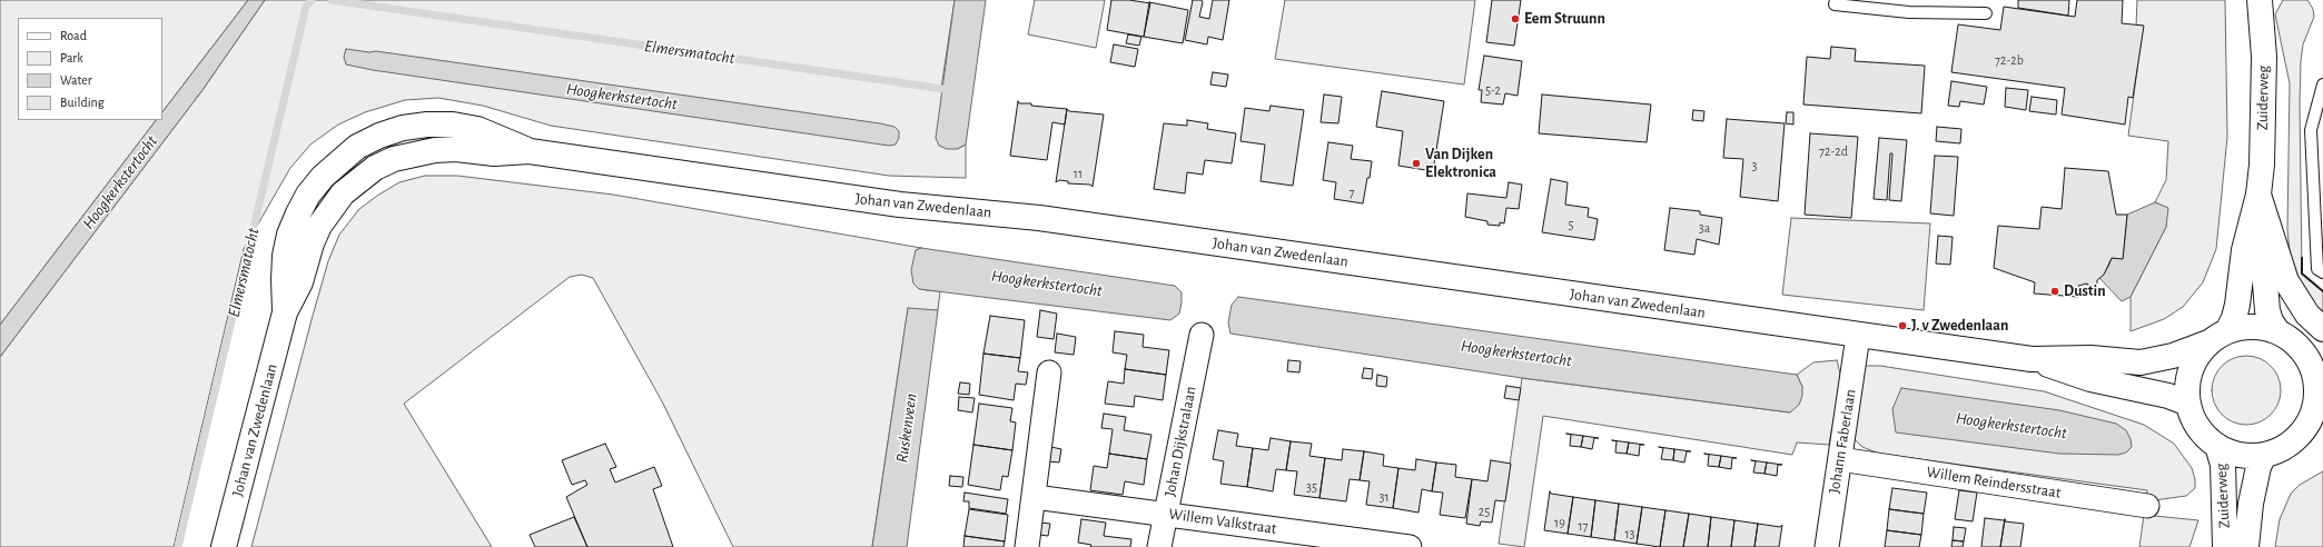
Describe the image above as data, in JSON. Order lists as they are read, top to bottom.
{
  "streets": {
    "main road": ["Zuiderweg", "Johan van Zwedenlaan"],
    "street": [
      "Johan Dijkstralaan",
      "Johann Faberlaan",
      "Willem Reindersstraat",
      "Willem Valkstraat"
    ]
  },
  "crossings": [
    ["Zuiderweg", "Johan van Zwedenlaan"],
    ["Johan van Zwedenlaan", "Johann Faberlaan"],
    ["Johan Dijkstralaan", "Willem Valkstraat"],
    ["Johann Faberlaan", "Willem Reindersstraat"]
  ],
  "water": ["Elmersmatocht", "Hoogkerkstertocht", "Ruskenveen"],
  "places": [
    "Eem Struunn",
    "Van Dijken Elektronica",
    "Dustin",
    "J. v Zwedenlaan"
  ],
  "house_numbers": [
    "72-2b",
    "5-2",
    "72-2d",
    "3",
    "11",
    "7",
    "5",
    "3a",
    "35",
    "31",
    "25",
    "19",
    "17",
    "13"
  ],
  "legend": [
    "Road",
    "Park",
    "Water",
    "Building"
  ]
}
